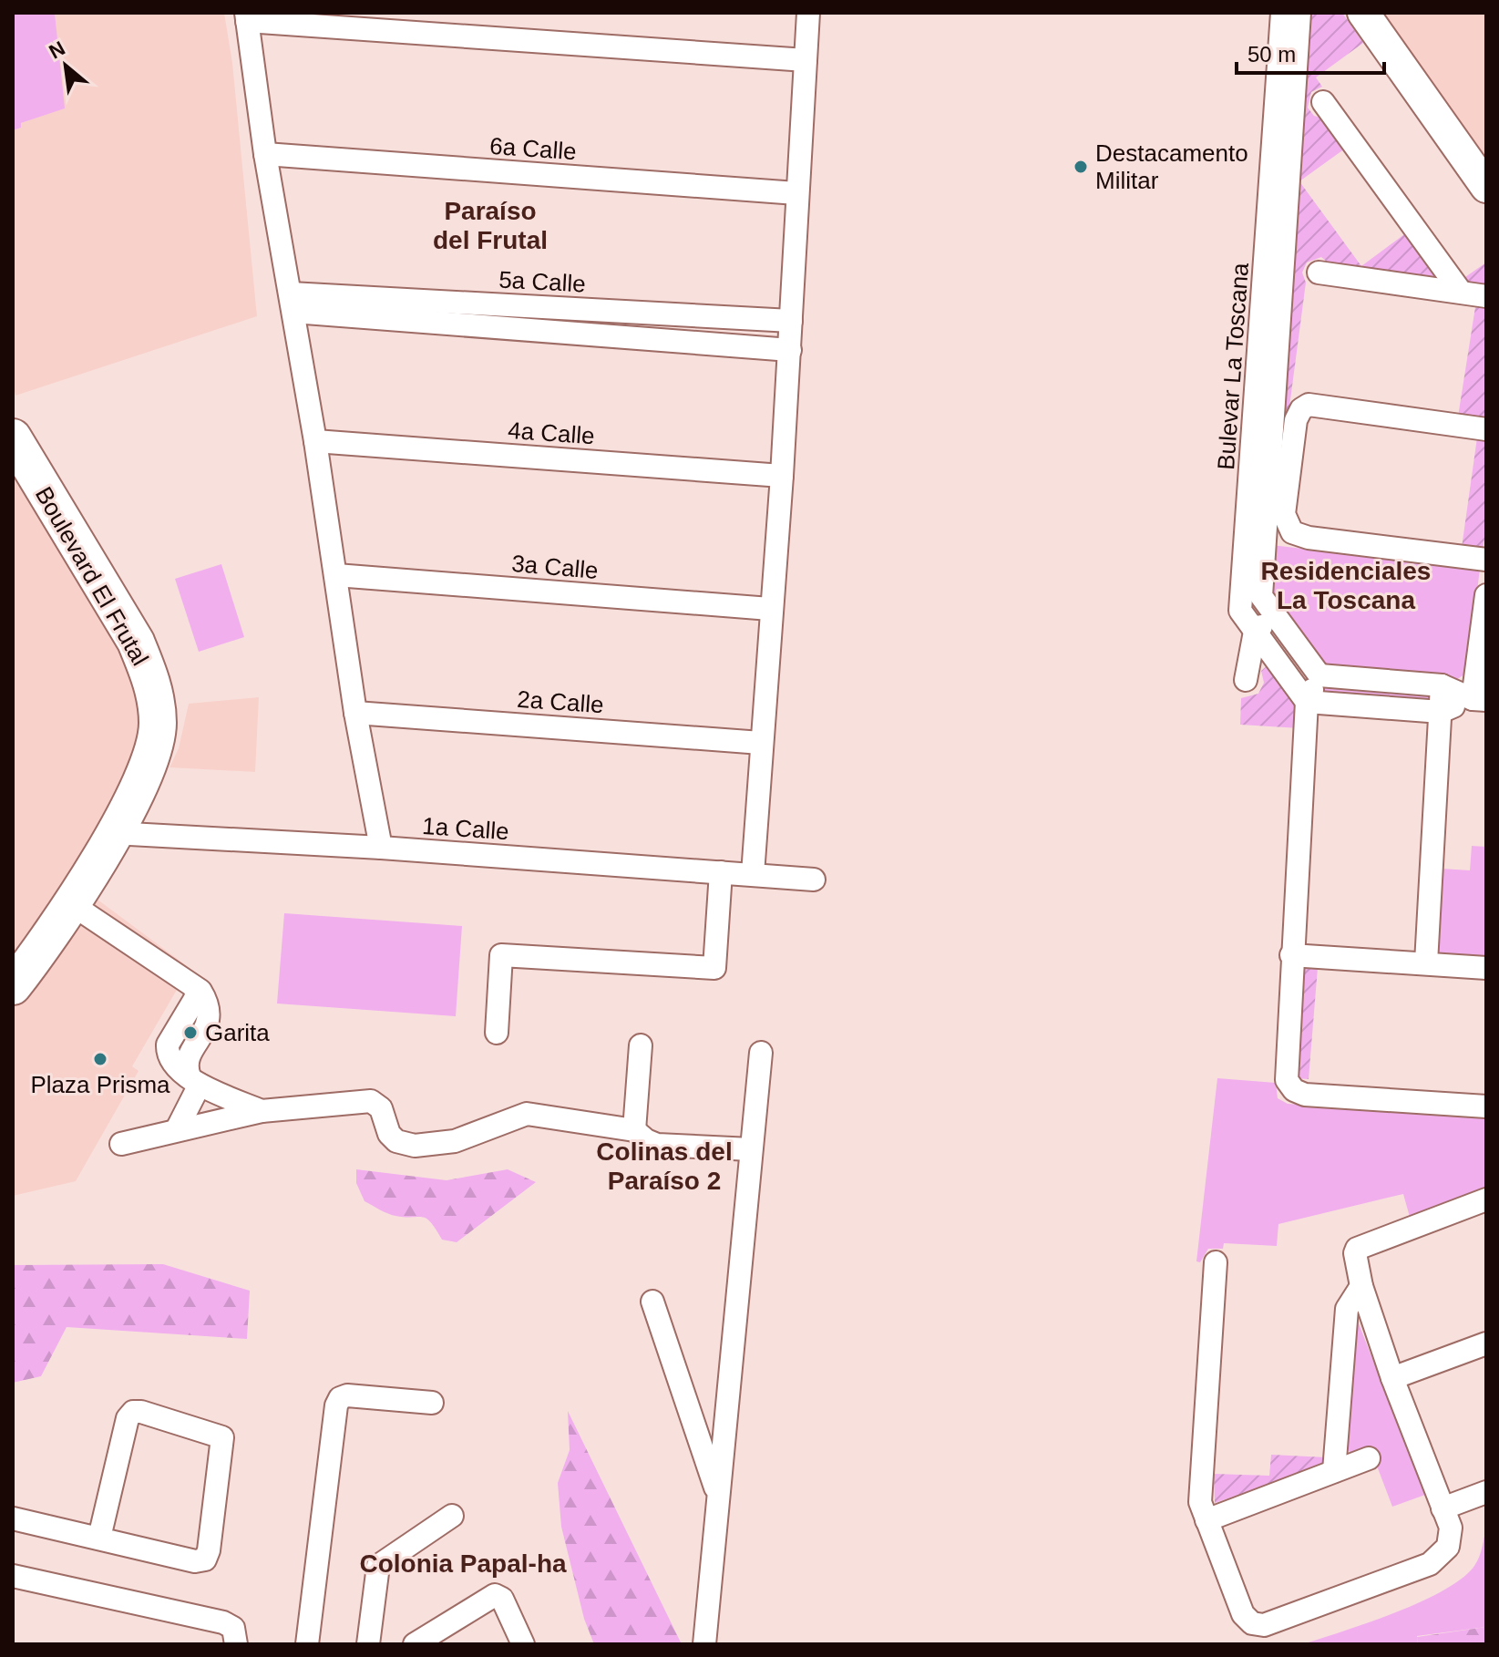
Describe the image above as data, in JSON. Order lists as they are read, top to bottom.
{
  "streets": {
    "main road": ["Boulevard El Frutal"],
    "street": [
      "6a Calle",
      "5a Calle",
      "Bulevar La Toscana",
      "4a Calle",
      "3a Calle",
      "2a Calle",
      "1a Calle"
    ]
  },
  "crossings": [
    ["Boulevard El Frutal", "1a Calle"]
  ],
  "districts": [
    "Paraíso del Frutal",
    "Residenciales La Toscana",
    "Colinas del Paraíso 2",
    "Colonia Papal-ha"
  ],
  "places": ["Destacamento Militar", "Garita", "Plaza Prisma"],
  "scale_bar": "50 m",
  "north": "top left"
}
